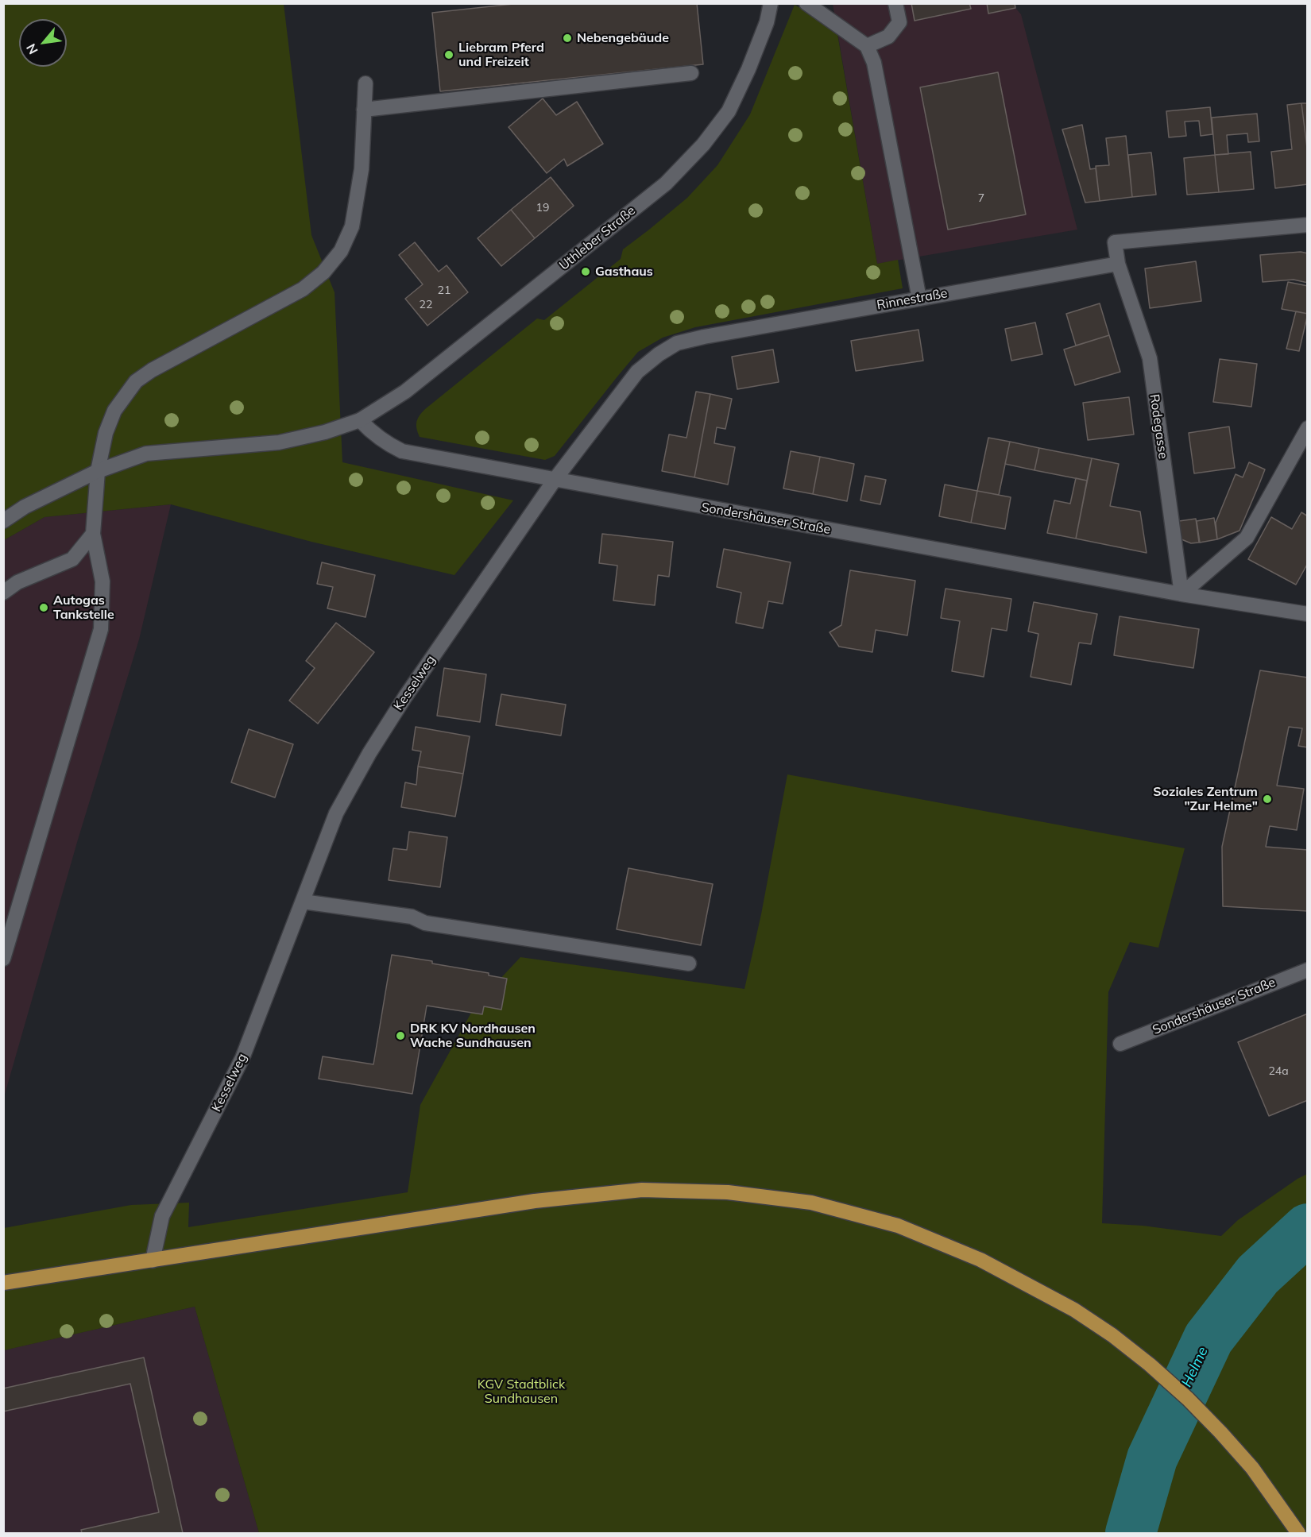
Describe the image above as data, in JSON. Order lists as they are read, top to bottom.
{
  "streets": {
    "street": [
      "Uthleber Straße",
      "Rinnestraße",
      "Rodegasse",
      "Sondershäuser Straße",
      "Kesselweg"
    ]
  },
  "crossings": [
    ["Uthleber Straße", "Sondershäuser Straße"],
    ["Rinnestraße", "Rodegasse"],
    ["Rinnestraße", "Sondershäuser Straße"],
    ["Rinnestraße", "Kesselweg"],
    ["Rodegasse", "Sondershäuser Straße"],
    ["Sondershäuser Straße", "Kesselweg"]
  ],
  "water": ["Helme"],
  "parks": ["KGV Stadtblick Sundhausen"],
  "places": [
    "Nebengebäude",
    "Liebram Pferd und Freizeit",
    "Gasthaus",
    "Autogas Tankstelle",
    "Soziales Zentrum \"Zur Helme\"",
    "DRK KV Nordhausen Wache Sundhausen"
  ],
  "house_numbers": [
    "7",
    "19",
    "21",
    "22",
    "24a"
  ],
  "north": "bottom left"
}
